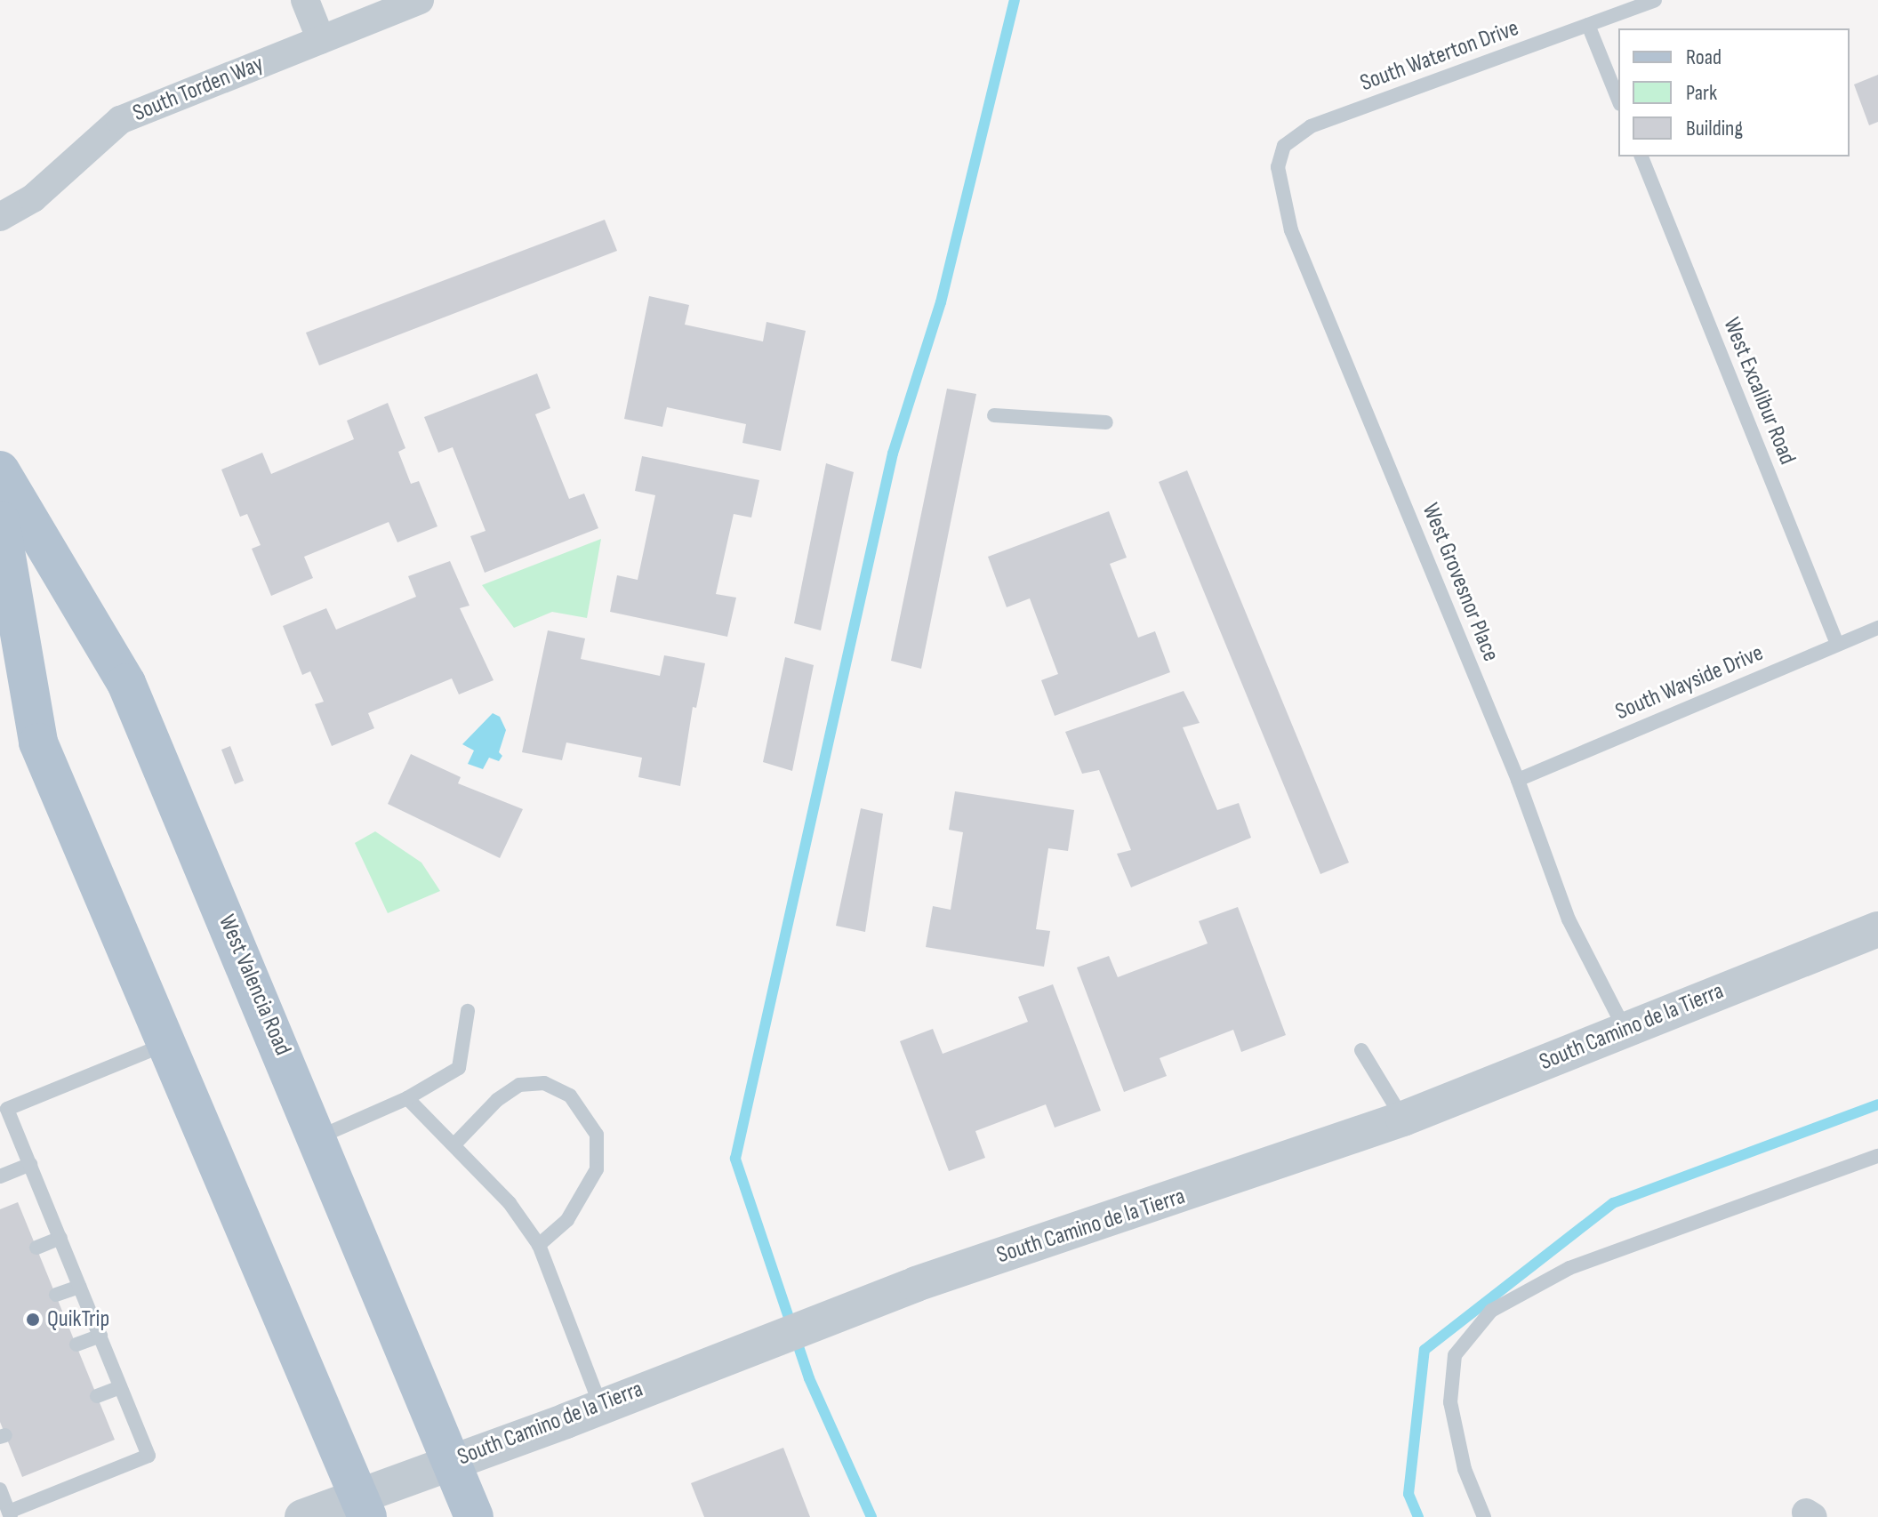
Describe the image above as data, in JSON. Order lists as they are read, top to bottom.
{
  "streets": {
    "main road": ["West Valencia Road"],
    "street": ["South Torden Way", "South Camino de la Tierra"],
    "lane": [
      "South Waterton Drive",
      "West Excalibur Road",
      "West Grovesnor Place",
      "South Wayside Drive"
    ]
  },
  "crossings": [
    ["South Waterton Drive", "West Grovesnor Place"],
    ["West Excalibur Road", "South Wayside Drive"],
    ["West Grovesnor Place", "South Wayside Drive"],
    ["West Grovesnor Place", "South Camino de la Tierra"],
    ["West Valencia Road", "South Camino de la Tierra"]
  ],
  "places": ["QuikTrip"],
  "legend": ["Road", "Park", "Building"]
}
